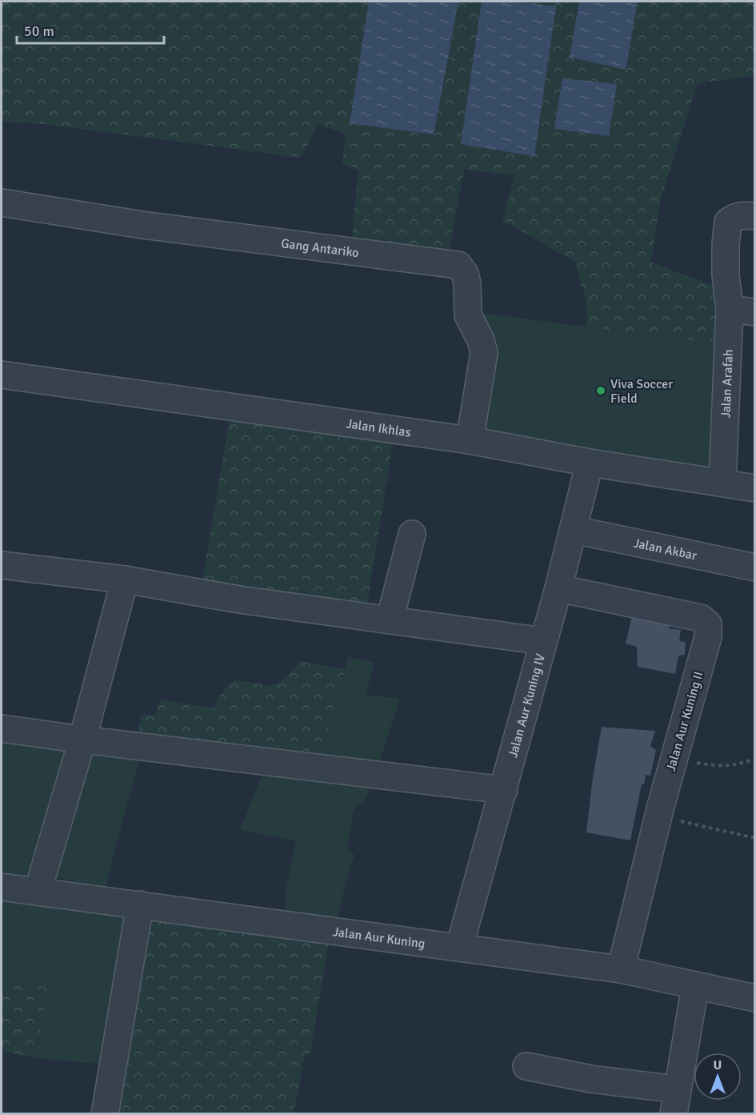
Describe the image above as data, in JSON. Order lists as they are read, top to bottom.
{
  "streets": {
    "street": [
      "Gang Antariko",
      "Jalan Arafah",
      "Jalan Ikhlas",
      "Jalan Akbar",
      "Jalan Aur Kuning IV",
      "Jalan Aur Kuning II",
      "Jalan Aur Kuning"
    ]
  },
  "crossings": [
    ["Gang Antariko", "Jalan Ikhlas"],
    ["Jalan Arafah", "Jalan Ikhlas"],
    ["Jalan Ikhlas", "Jalan Aur Kuning IV"],
    ["Jalan Akbar", "Jalan Aur Kuning IV"],
    ["Jalan Aur Kuning IV", "Jalan Aur Kuning II"],
    ["Jalan Aur Kuning IV", "Jalan Aur Kuning"],
    ["Jalan Aur Kuning II", "Jalan Aur Kuning"]
  ],
  "places": ["Viva Soccer Field"],
  "scale_bar": "50 m",
  "north": "top"
}
